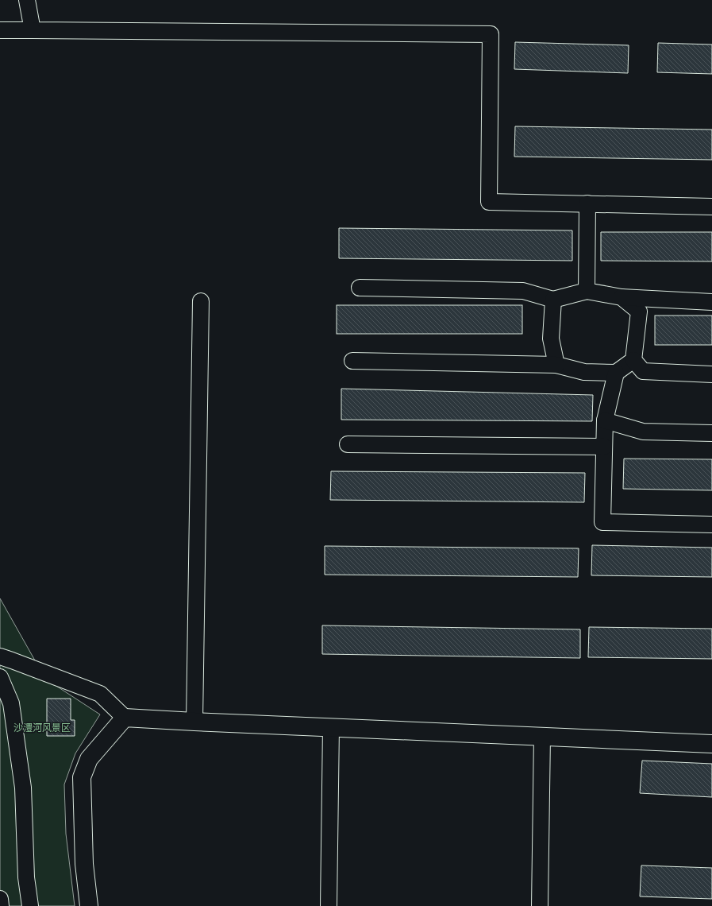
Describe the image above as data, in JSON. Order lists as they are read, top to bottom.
{
  "parks": ["沙澧河风景区"]
}
